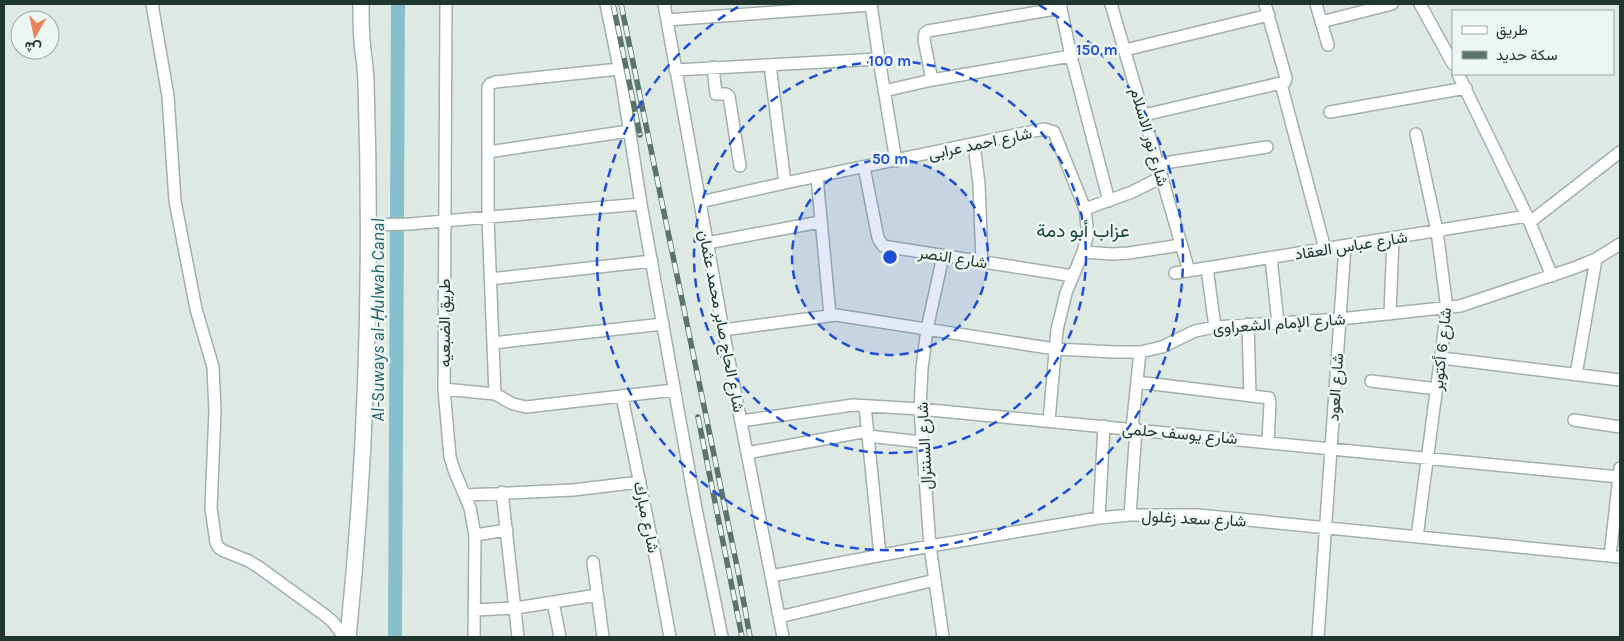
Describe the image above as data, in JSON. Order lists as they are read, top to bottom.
{
  "streets": {
    "street": [
      "شارع نور الاسلام",
      "شارع احمد عرابى",
      "شارع عباس العقاد",
      "شارع النصر",
      "شارع الحاج صابر محمد عثمان",
      "طريق الضبعيه",
      "شارع الإمام الشعراوى",
      "شارع 6 أكتوبر",
      "شارع العود",
      "شارع يوسف حلمى",
      "شارع السنترال",
      "شارع مبارك",
      "شارع سعد زغلول"
    ]
  },
  "crossings": [
    ["شارع نور الاسلام", "شارع عباس العقاد"],
    ["شارع احمد عرابى", "شارع النصر"],
    ["شارع احمد عرابى", "شارع الحاج صابر محمد عثمان"],
    ["شارع احمد عرابى", "شارع الإمام الشعراوى"],
    ["شارع احمد عرابى", "شارع يوسف حلمى"],
    ["شارع عباس العقاد", "شارع 6 أكتوبر"],
    ["شارع عباس العقاد", "شارع العود"],
    ["شارع النصر", "شارع السنترال"],
    ["شارع الحاج صابر محمد عثمان", "شارع الإمام الشعراوى"],
    ["شارع الحاج صابر محمد عثمان", "شارع يوسف حلمى"],
    ["شارع الحاج صابر محمد عثمان", "شارع سعد زغلول"],
    ["شارع الإمام الشعراوى", "شارع 6 أكتوبر"],
    ["شارع الإمام الشعراوى", "شارع العود"],
    ["شارع الإمام الشعراوى", "شارع السنترال"],
    ["شارع 6 أكتوبر", "شارع يوسف حلمى"],
    ["شارع 6 أكتوبر", "شارع سعد زغلول"],
    ["شارع العود", "شارع يوسف حلمى"],
    ["شارع العود", "شارع سعد زغلول"],
    ["شارع يوسف حلمى", "شارع السنترال"],
    ["شارع السنترال", "شارع سعد زغلول"]
  ],
  "districts": ["عزاب أبو دمة"],
  "water": ["Al-Suways al-Ḥulwah Canal"],
  "legend": ["طريق", "سكة حديد"],
  "north": "bottom",
  "rings": ["150 m", "100 m", "50 m"]
}
